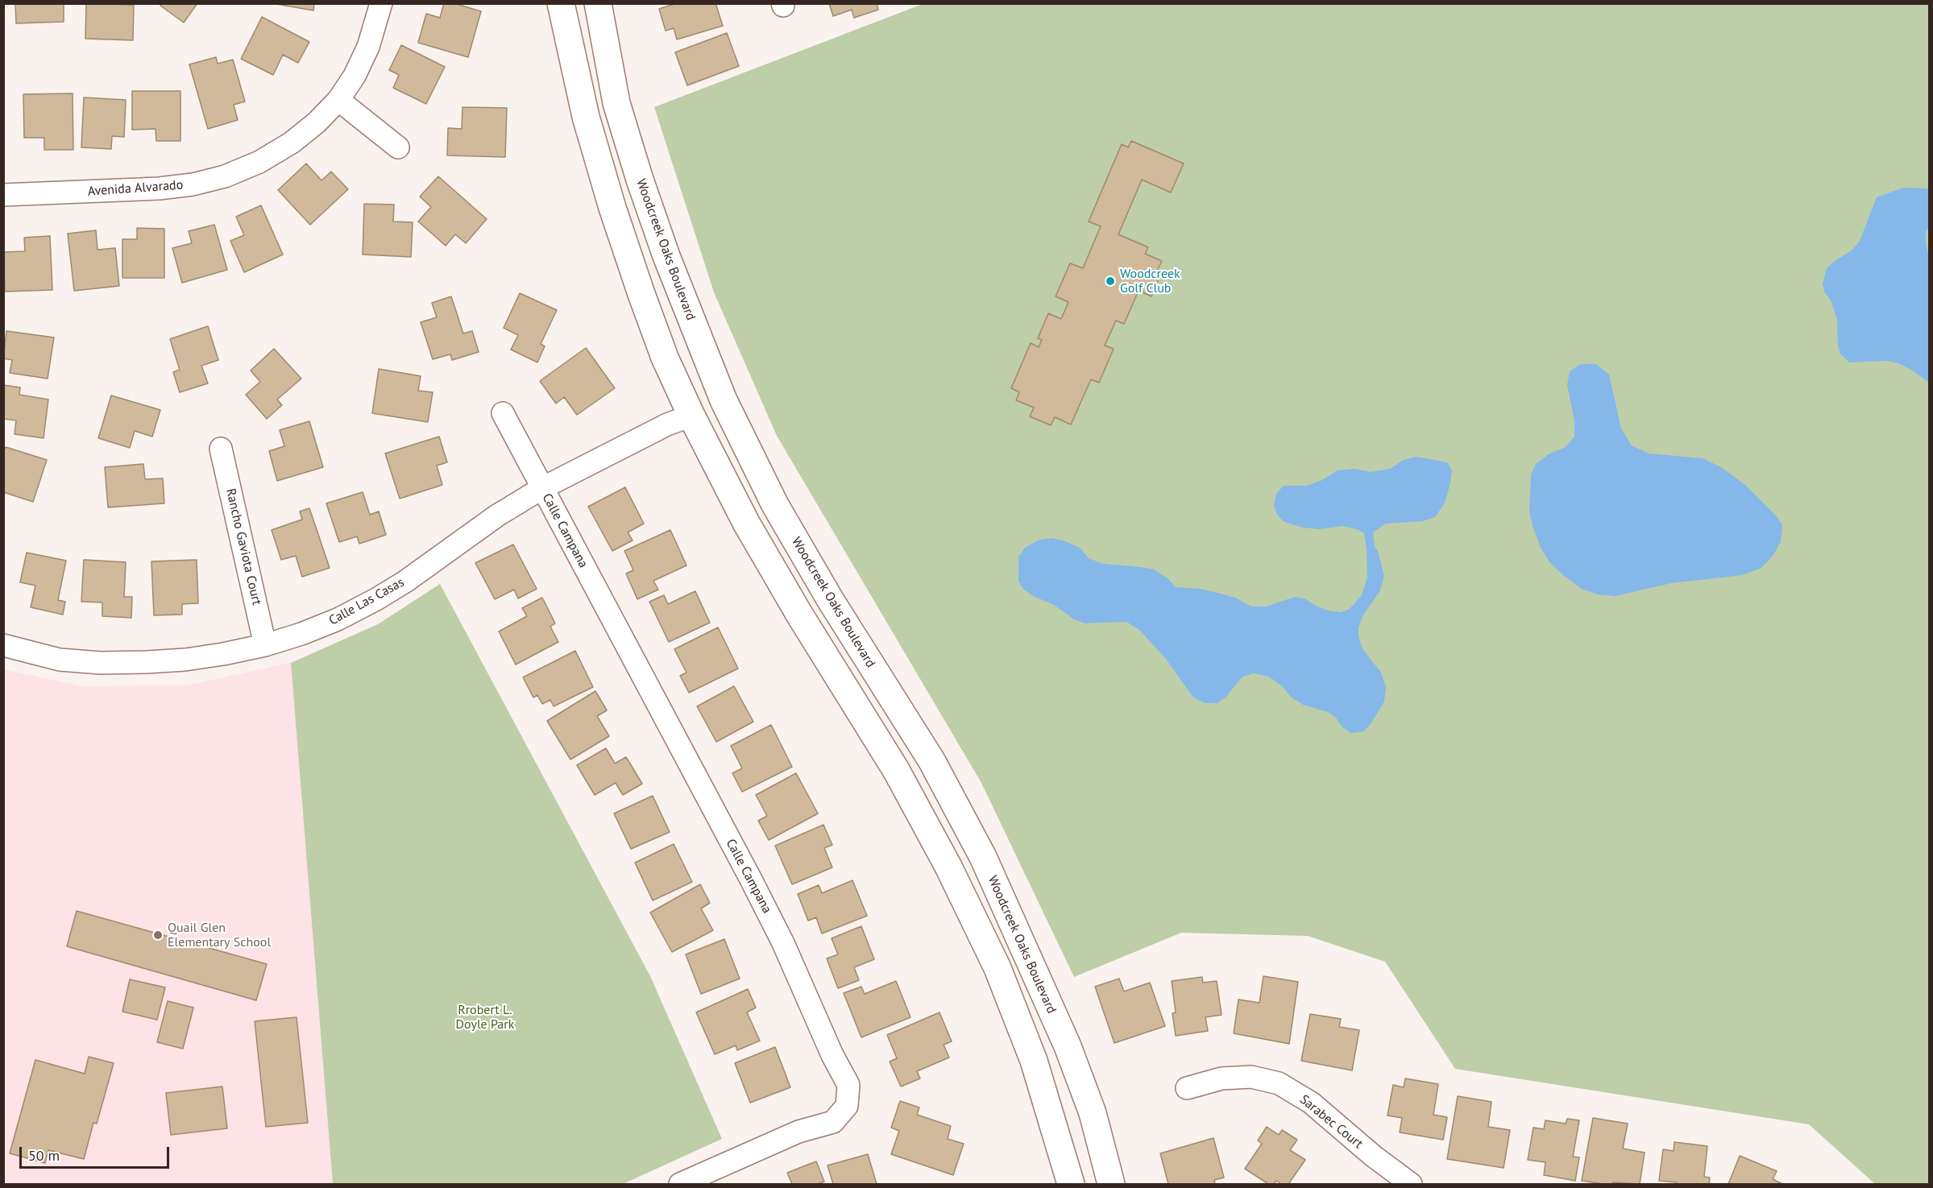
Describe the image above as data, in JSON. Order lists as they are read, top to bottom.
{
  "streets": {
    "main road": ["Woodcreek Oaks Boulevard"],
    "street": [
      "Avenida Alvarado",
      "Calle Campana",
      "Rancho Gaviota Court",
      "Calle Las Casas",
      "Sarabec Court"
    ]
  },
  "crossings": [
    ["Calle Campana", "Calle Las Casas"],
    ["Rancho Gaviota Court", "Calle Las Casas"]
  ],
  "parks": ["Rrobert L. Doyle Park"],
  "places": ["Woodcreek Golf Club", "Quail Glen Elementary School"],
  "scale_bar": "50 m"
}
